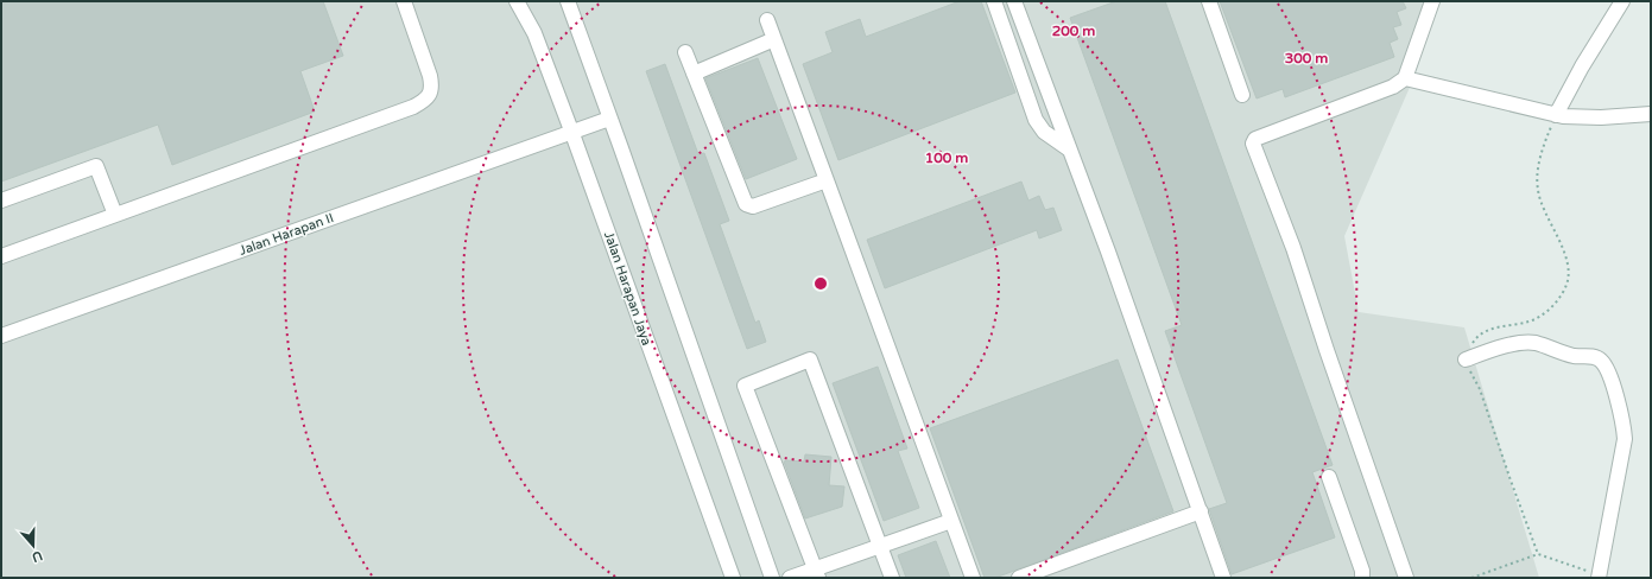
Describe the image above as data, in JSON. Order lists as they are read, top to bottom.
{
  "streets": {
    "street": ["Jalan Harapan II", "Jalan Harapan Jaya"]
  },
  "crossings": [
    ["Jalan Harapan II", "Jalan Harapan Jaya"]
  ],
  "north": "bottom",
  "rings": ["200 m", "300 m", "100 m"]
}
